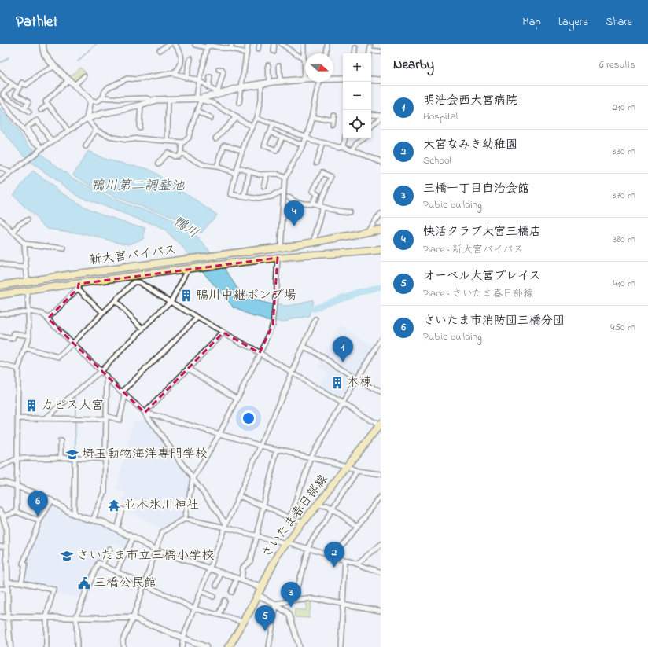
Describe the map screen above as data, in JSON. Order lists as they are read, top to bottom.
{
  "streets": {
    "main road": ["新大宮バイパス", "さいたま春日部線"]
  },
  "water": ["鴨川第二調整池", "鴨川"],
  "places": {
    "building": ["鴨川中継ポンプ場", "本棟", "カピス大宮"],
    "school or university": ["埼玉動物海洋専門学校", "さいたま市立三橋小学校"],
    "temple": ["並木氷川神社"],
    "public building": ["三橋公民館"]
  },
  "north": "right",
  "page": {
    "header": "Pathlet",
    "nav": ["Map", "Layers", "Share"],
    "heading": ["Nearby", "6 results"],
    "map_buttons": ["+", "−"],
    "list": [
      {
        "mark": "1",
        "name": "明浩会西大宮病院",
        "note": "Hospital",
        "value": "210 m"
      },
      {
        "mark": "2",
        "name": "大宮なみき幼稚園",
        "note": "School",
        "value": "330 m"
      },
      {
        "mark": "3",
        "name": "三橋一丁目自治会館",
        "note": "Public building",
        "value": "370 m"
      },
      {
        "mark": "4",
        "name": "快活クラブ大宮三橋店",
        "note": "Place · 新大宮バイパス",
        "value": "380 m"
      },
      {
        "mark": "5",
        "name": "オーベル大宮プレイス",
        "note": "Place · さいたま春日部線",
        "value": "410 m"
      },
      {
        "mark": "6",
        "name": "さいたま市消防団三橋分団",
        "note": "Public building",
        "value": "450 m"
      }
    ],
    "pins": [
      "4",
      "1",
      "6",
      "2",
      "3",
      "5"
    ]
  }
}
